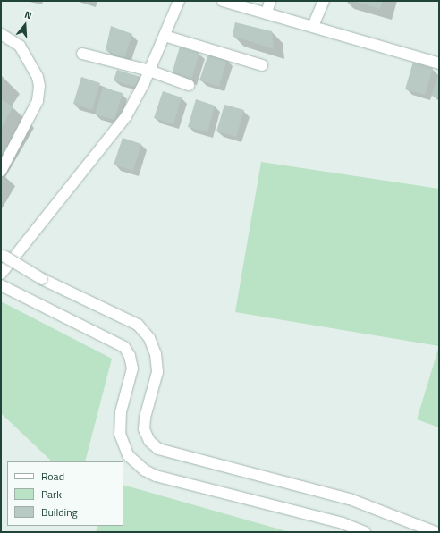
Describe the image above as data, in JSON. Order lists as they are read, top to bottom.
{
  "legend": ["Road", "Park", "Building"],
  "north": "top"
}
